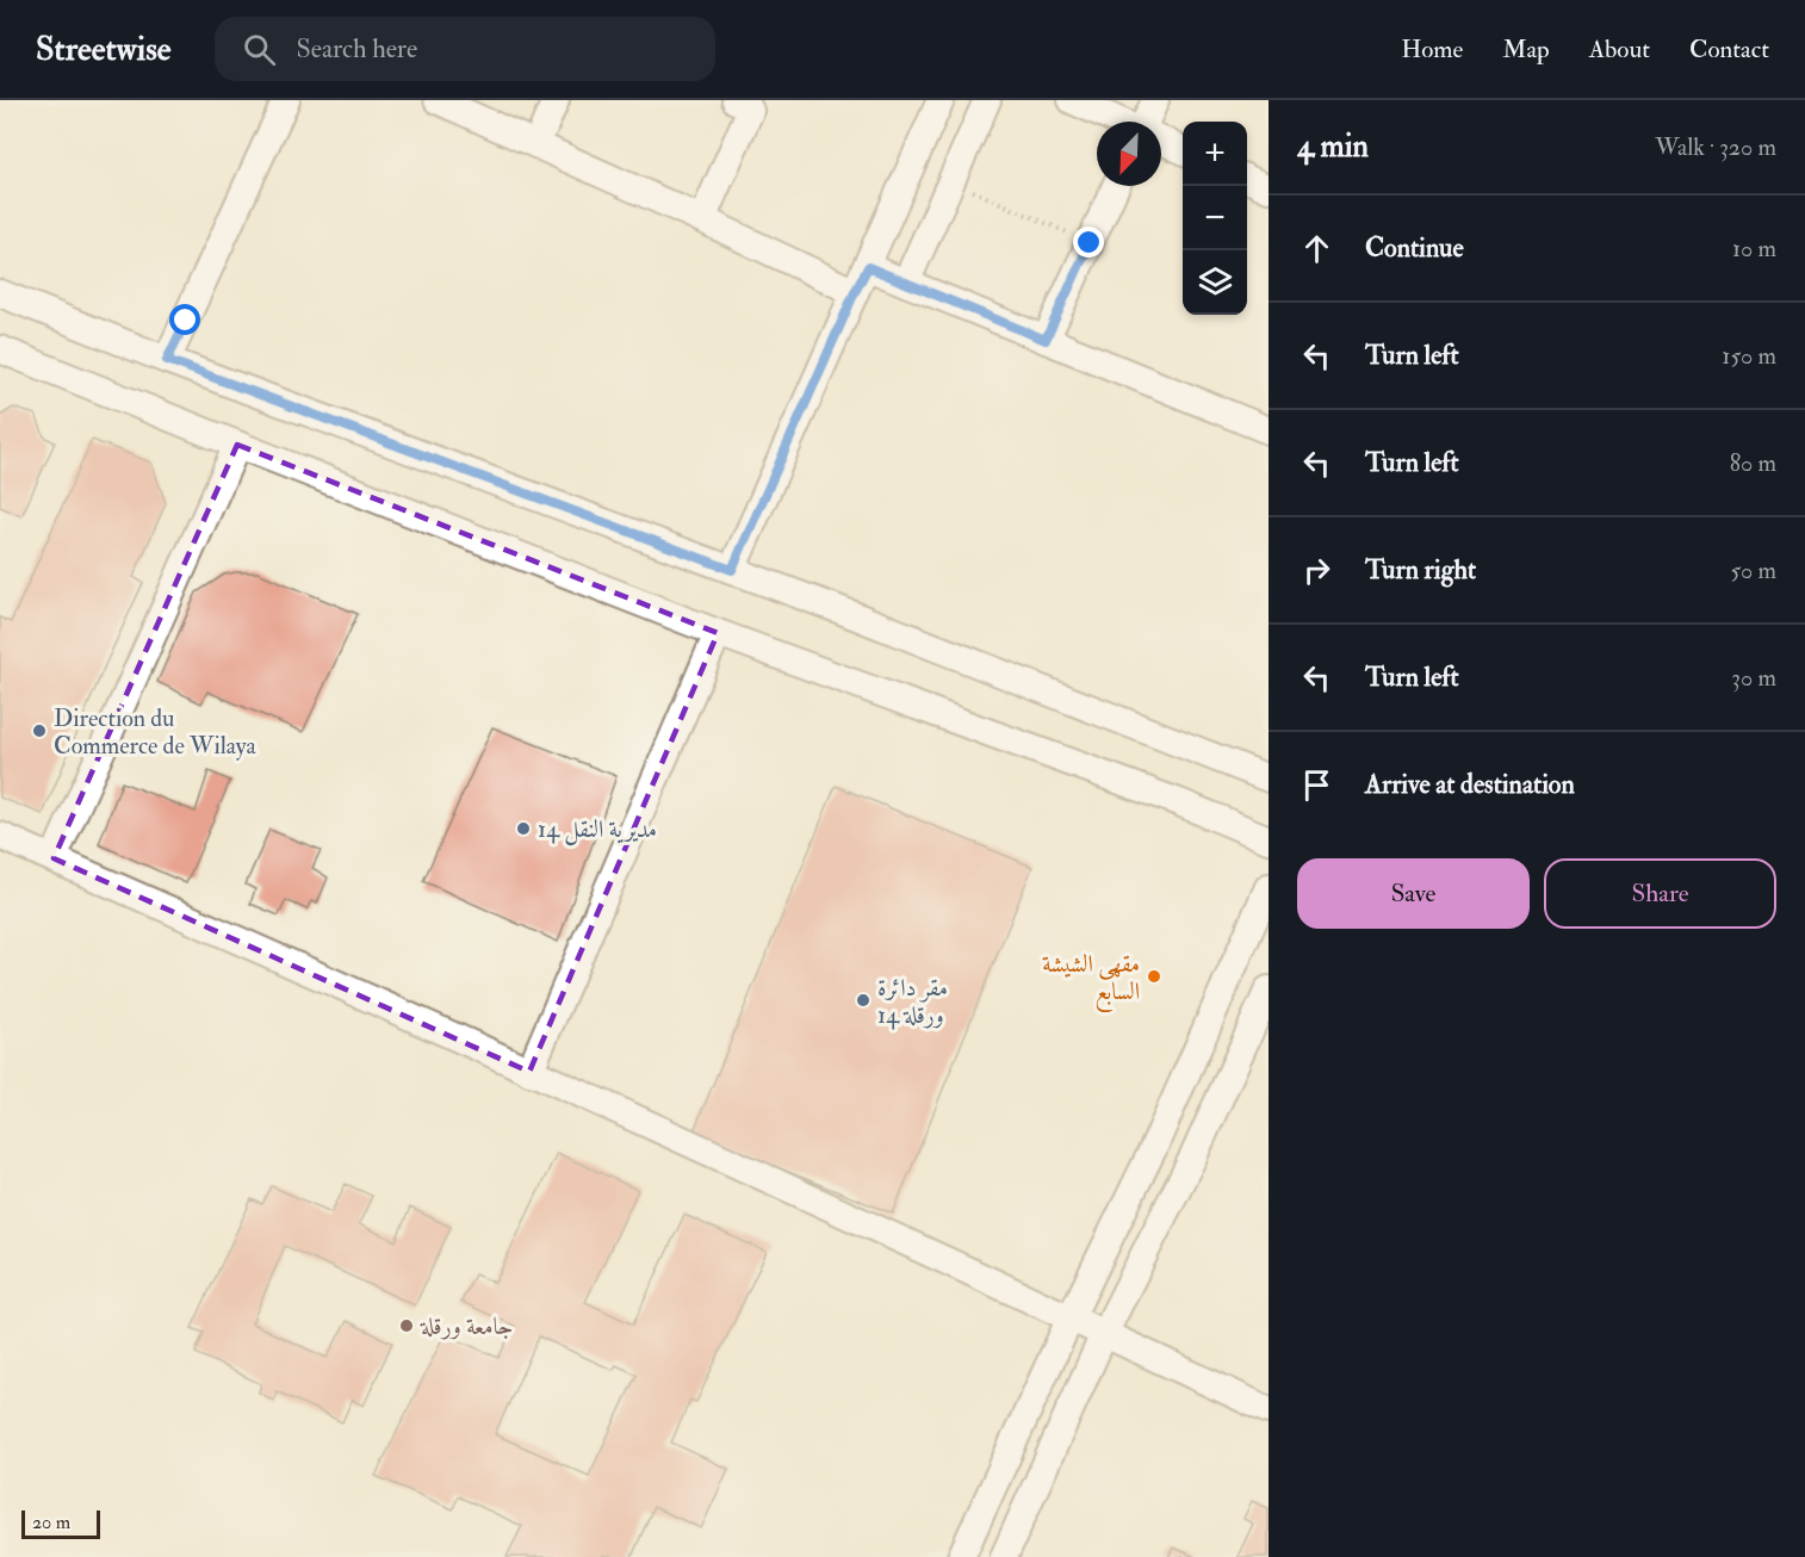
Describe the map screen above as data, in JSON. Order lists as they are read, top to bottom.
{
  "places": [
    "Direction du Commerce de Wilaya",
    "مديرية النقل 14",
    "مقهى الشيشة السابع",
    "مقر دائرة ورقلة 14",
    "جامعة ورقلة"
  ],
  "scale_bar": "20 m",
  "north": "bottom left",
  "page": {
    "header": "Streetwise",
    "search": "Search here",
    "nav": [
      "Home",
      "Map",
      "About",
      "Contact"
    ],
    "heading": ["4 min", "Walk · 320 m"],
    "map_buttons": ["+", "−"],
    "list": [
      ["Continue", "10 m"],
      ["Turn left", "150 m"],
      ["Turn left", "80 m"],
      ["Turn right", "50 m"],
      ["Turn left", "30 m"],
      "Arrive at destination"
    ],
    "buttons": ["Save", "Share"],
    "scale": "20 m"
  }
}
